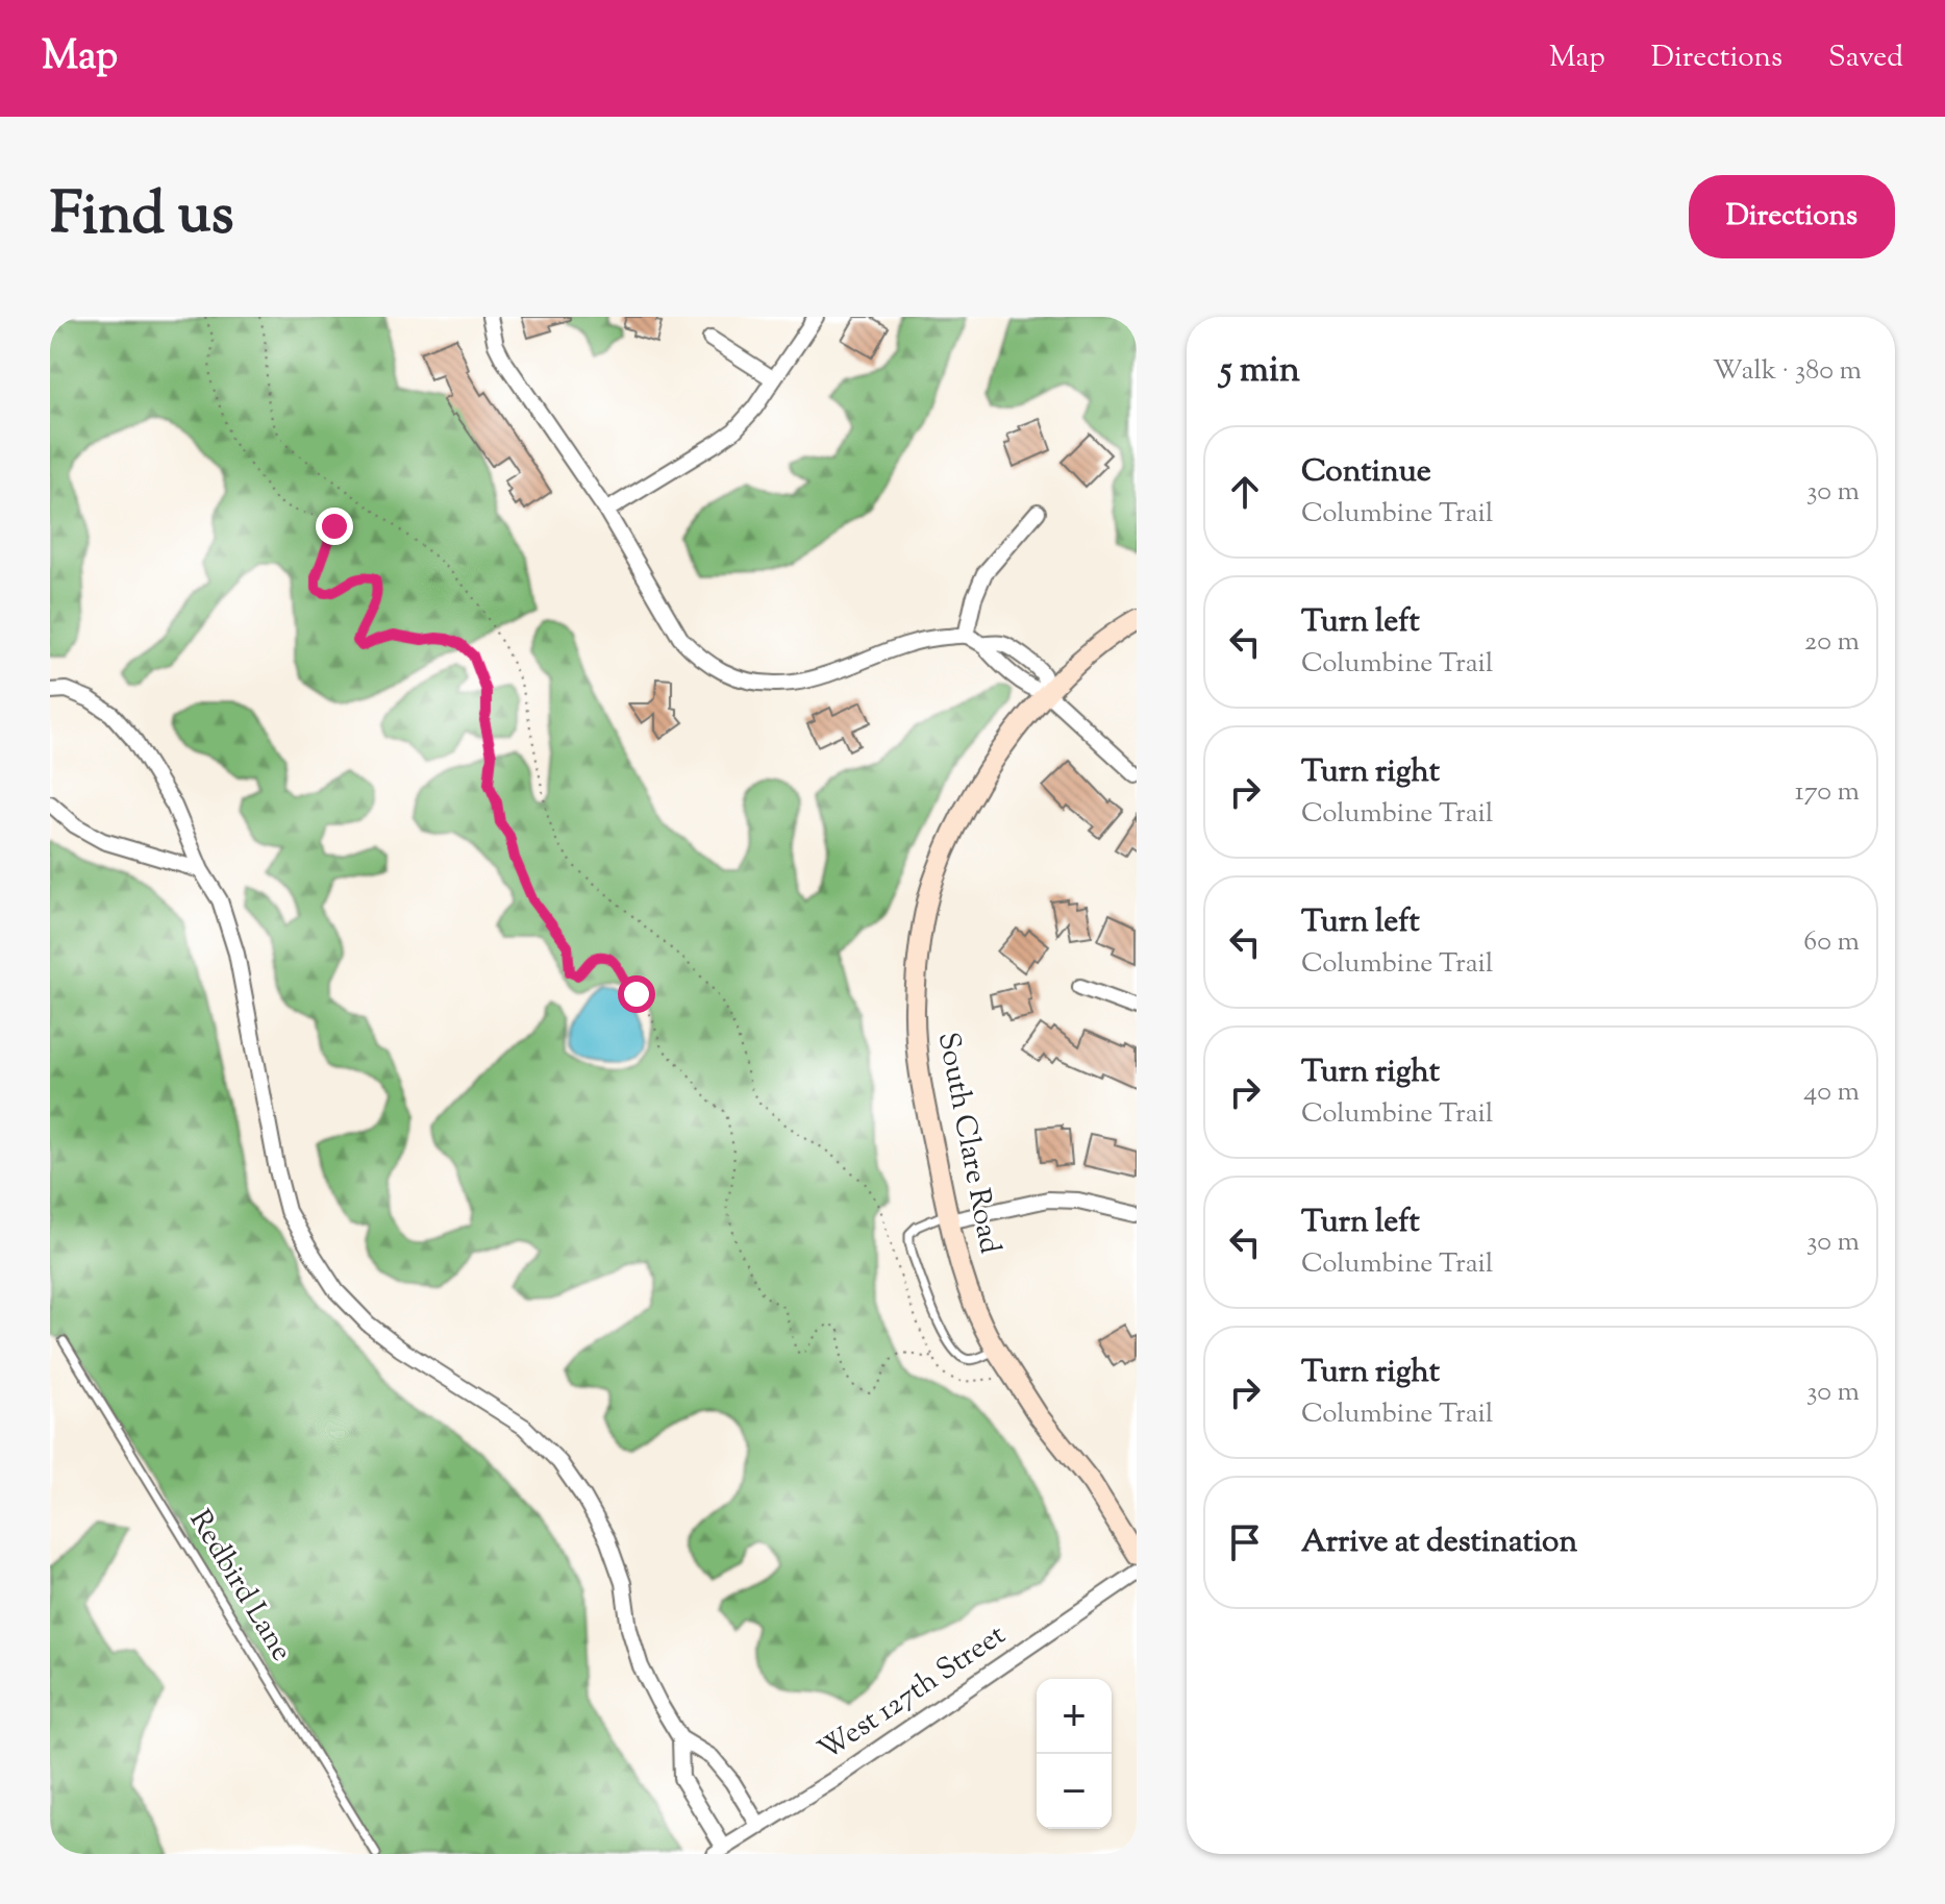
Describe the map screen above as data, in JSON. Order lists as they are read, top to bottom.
{
  "streets": {
    "street": ["South Clare Road", "West 127th Street"],
    "lane": ["Redbird Lane"]
  },
  "page": {
    "header": "Map",
    "nav": ["Map", "Directions", "Saved"],
    "title": "Find us",
    "buttons": "Directions",
    "heading": ["5 min", "Walk · 380 m"],
    "list": [
      ["Continue", "Columbine Trail", "30 m"],
      ["Turn left", "Columbine Trail", "20 m"],
      ["Turn right", "Columbine Trail", "170 m"],
      ["Turn left", "Columbine Trail", "60 m"],
      ["Turn right", "Columbine Trail", "40 m"],
      ["Turn left", "Columbine Trail", "30 m"],
      ["Turn right", "Columbine Trail", "30 m"],
      "Arrive at destination"
    ],
    "map_buttons": ["+", "−"]
  }
}
